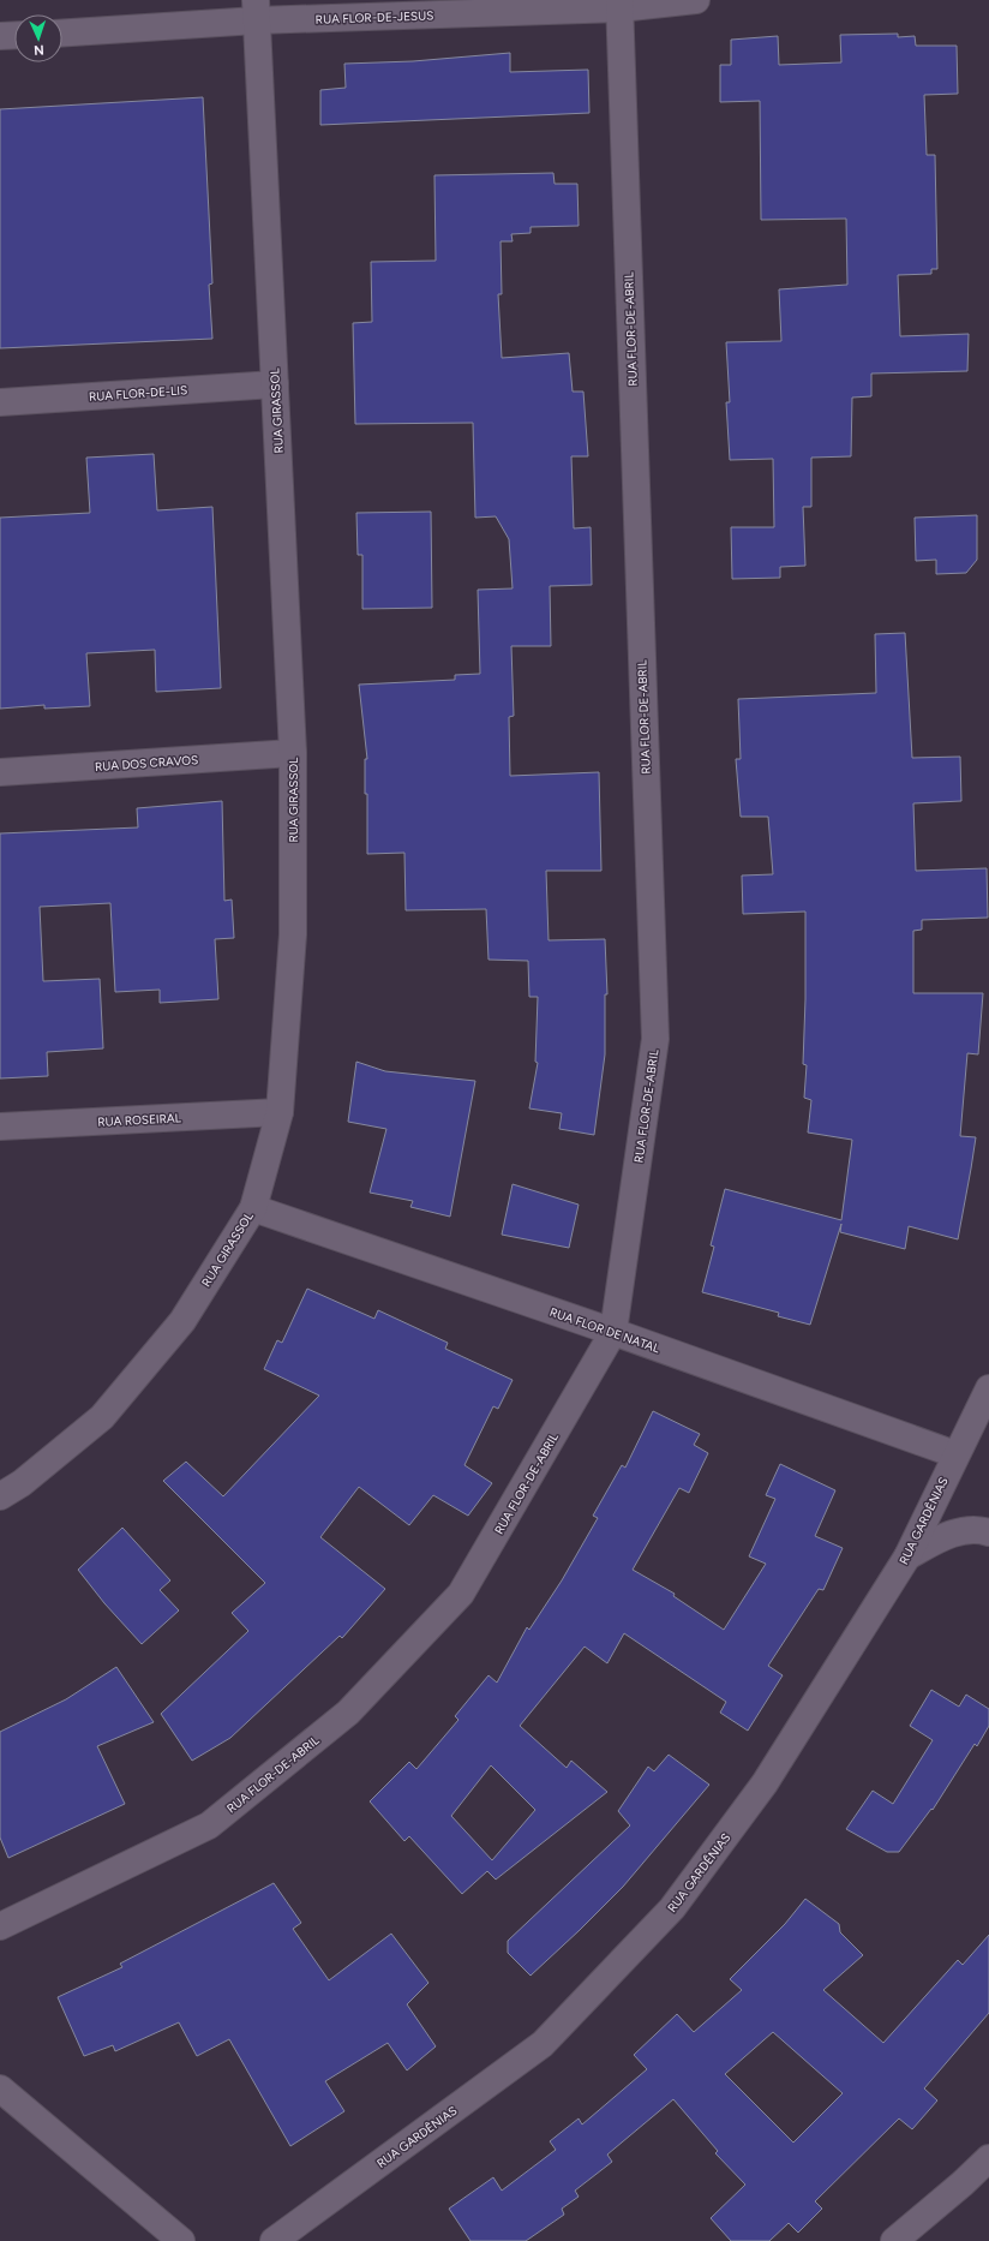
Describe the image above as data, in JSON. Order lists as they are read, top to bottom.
{
  "streets": {
    "street": [
      "RUA FLOR-DE-JESUS",
      "RUA FLOR-DE-ABRIL",
      "RUA FLOR-DE-LIS",
      "RUA GIRASSOL",
      "RUA DOS CRAVOS",
      "RUA ROSEIRAL",
      "RUA FLOR DE NATAL",
      "RUA GARDÊNIAS"
    ]
  },
  "crossings": [
    ["RUA FLOR-DE-JESUS", "RUA FLOR-DE-ABRIL"],
    ["RUA FLOR-DE-JESUS", "RUA GIRASSOL"],
    ["RUA FLOR-DE-ABRIL", "RUA FLOR DE NATAL"],
    ["RUA FLOR-DE-LIS", "RUA GIRASSOL"],
    ["RUA GIRASSOL", "RUA DOS CRAVOS"],
    ["RUA GIRASSOL", "RUA ROSEIRAL"],
    ["RUA GIRASSOL", "RUA FLOR DE NATAL"],
    ["RUA FLOR DE NATAL", "RUA GARDÊNIAS"]
  ],
  "north": "bottom"
}
